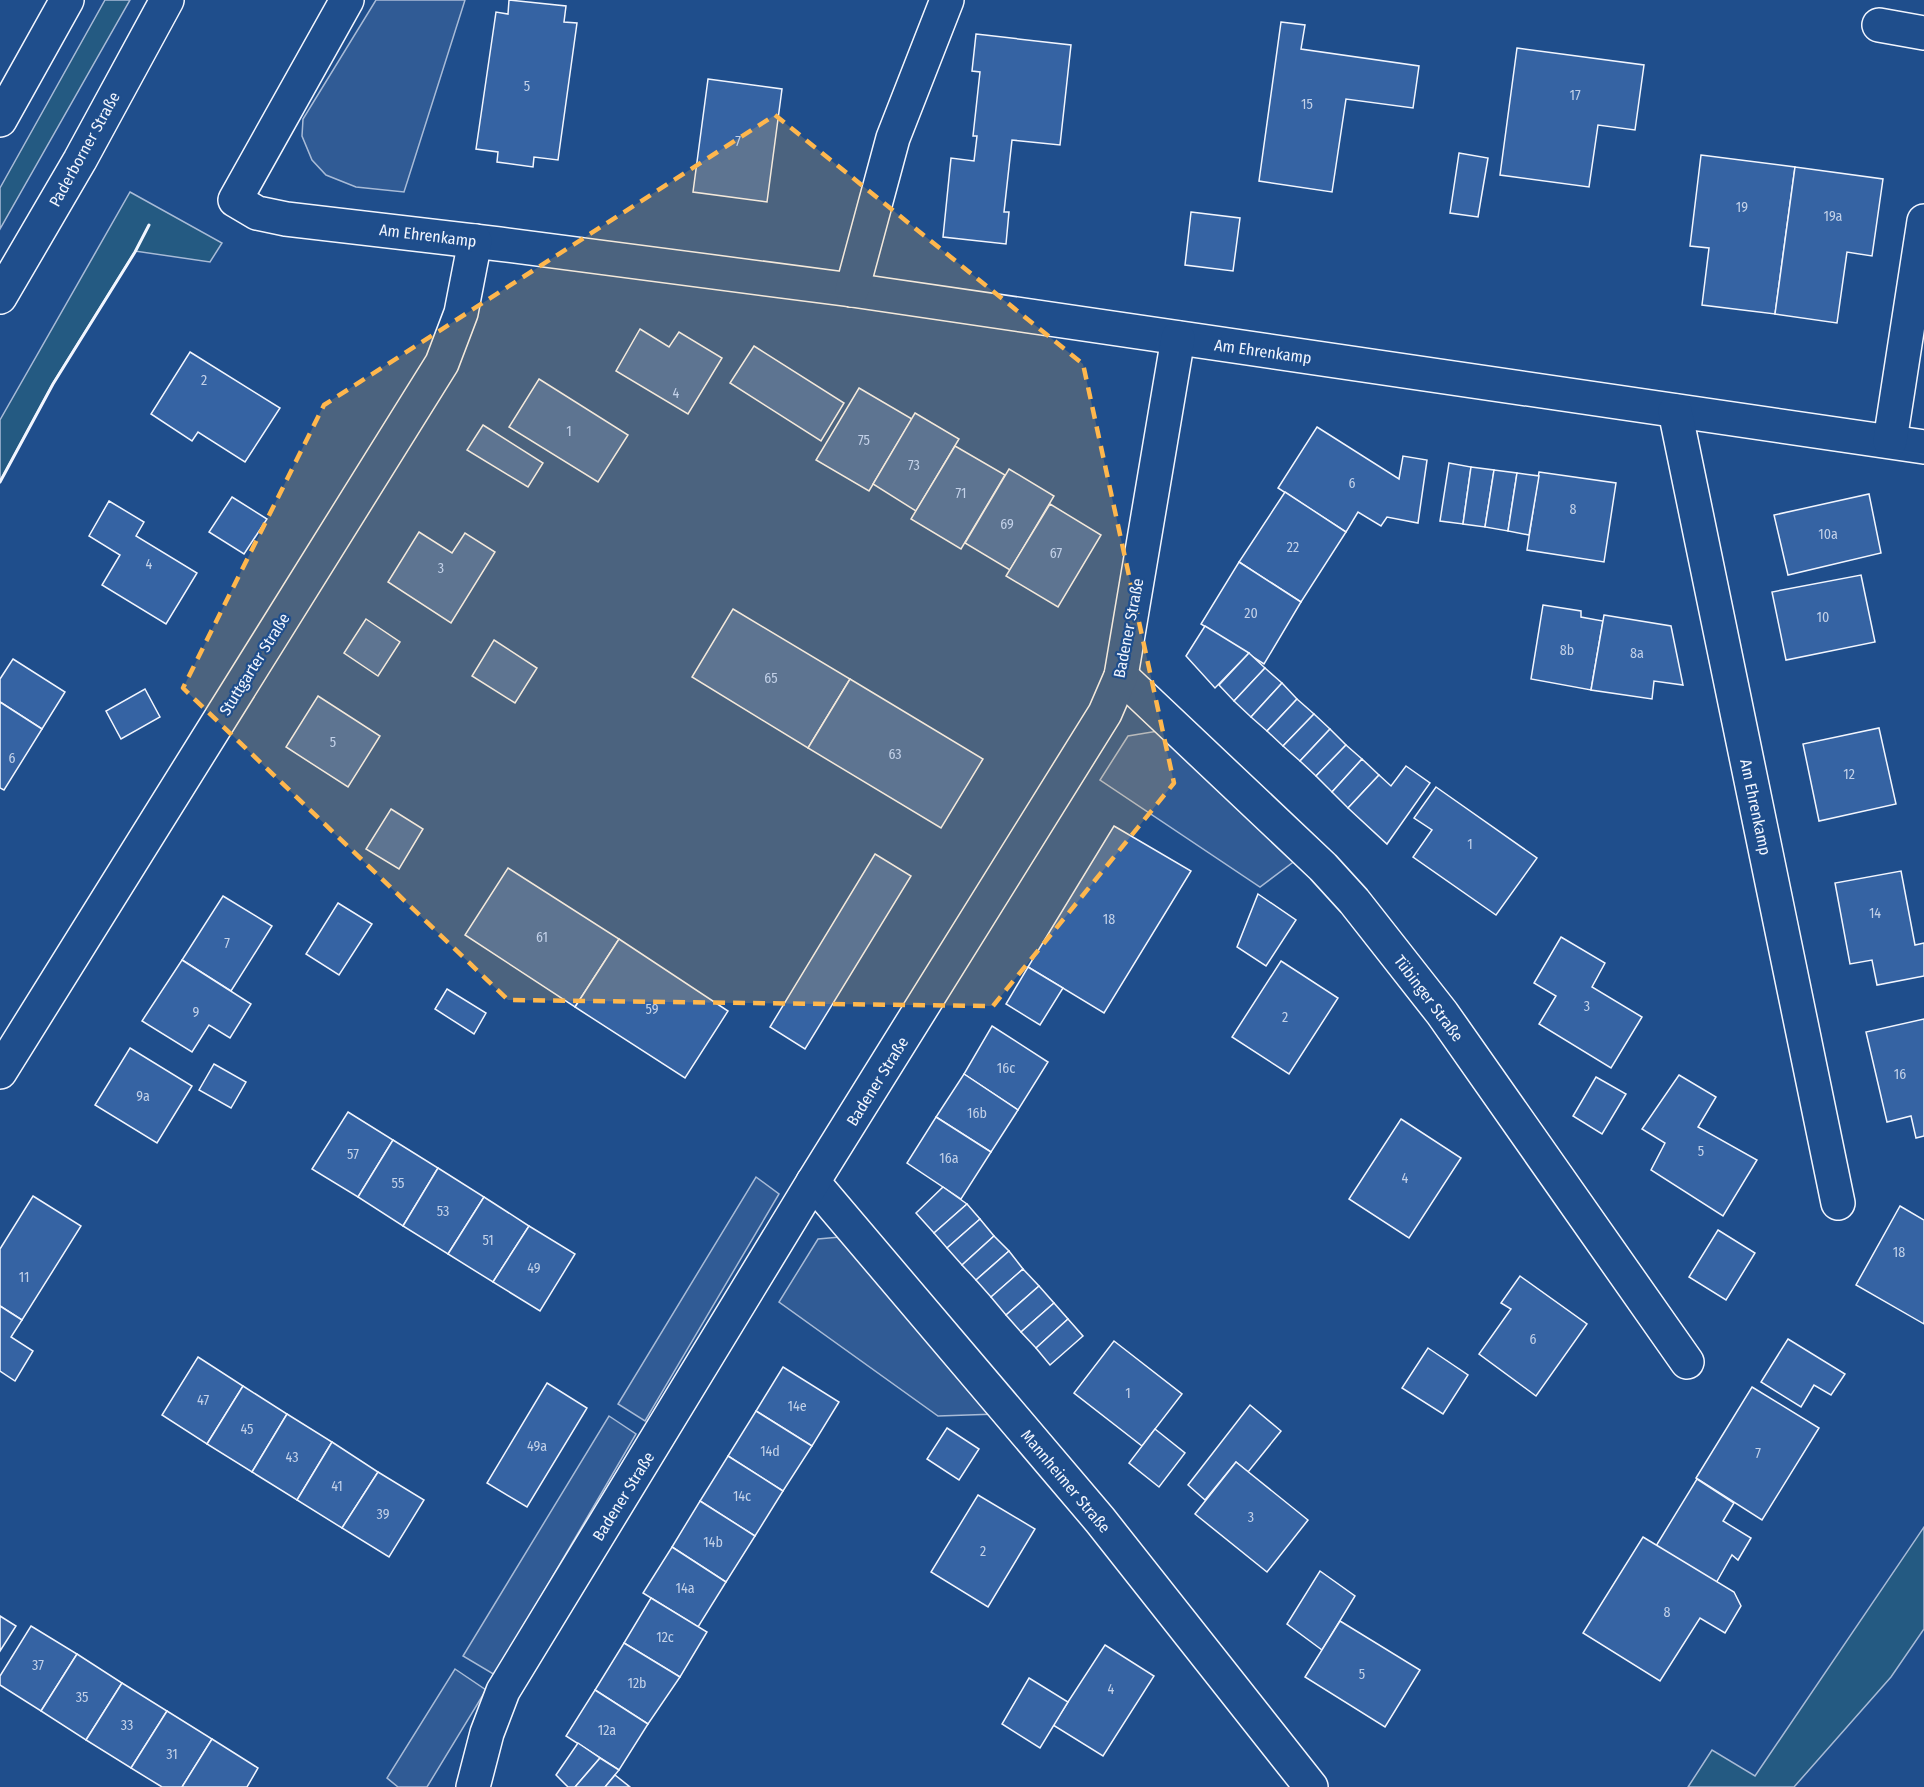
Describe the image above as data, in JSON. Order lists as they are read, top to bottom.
{
  "streets": {
    "street": [
      "Paderborner Straße",
      "Am Ehrenkamp",
      "Badener Straße",
      "Stuttgarter Straße",
      "Tübinger Straße",
      "Mannheimer Straße"
    ]
  },
  "crossings": [
    ["Am Ehrenkamp", "Badener Straße"],
    ["Am Ehrenkamp", "Stuttgarter Straße"],
    ["Badener Straße", "Tübinger Straße"],
    ["Badener Straße", "Mannheimer Straße"]
  ],
  "house_numbers": [
    "5",
    "17",
    "15",
    "7",
    "19",
    "19a",
    "2",
    "4",
    "1",
    "75",
    "73",
    "6",
    "71",
    "8",
    "69",
    "10a",
    "22",
    "67",
    "4",
    "3",
    "20",
    "10",
    "8b",
    "8a",
    "65",
    "5",
    "63",
    "6",
    "12",
    "1",
    "14",
    "18",
    "61",
    "7",
    "3",
    "59",
    "9",
    "2",
    "16c",
    "16",
    "9a",
    "16b",
    "5",
    "57",
    "16a",
    "4",
    "55",
    "53",
    "51",
    "18",
    "49",
    "11",
    "6",
    "1",
    "47",
    "14e",
    "45",
    "49a",
    "14d",
    "7",
    "43",
    "41",
    "14c",
    "39",
    "3",
    "14b",
    "2",
    "14a",
    "8",
    "12c",
    "37",
    "5",
    "12b",
    "4",
    "35",
    "33",
    "12a",
    "31"
  ]
}
